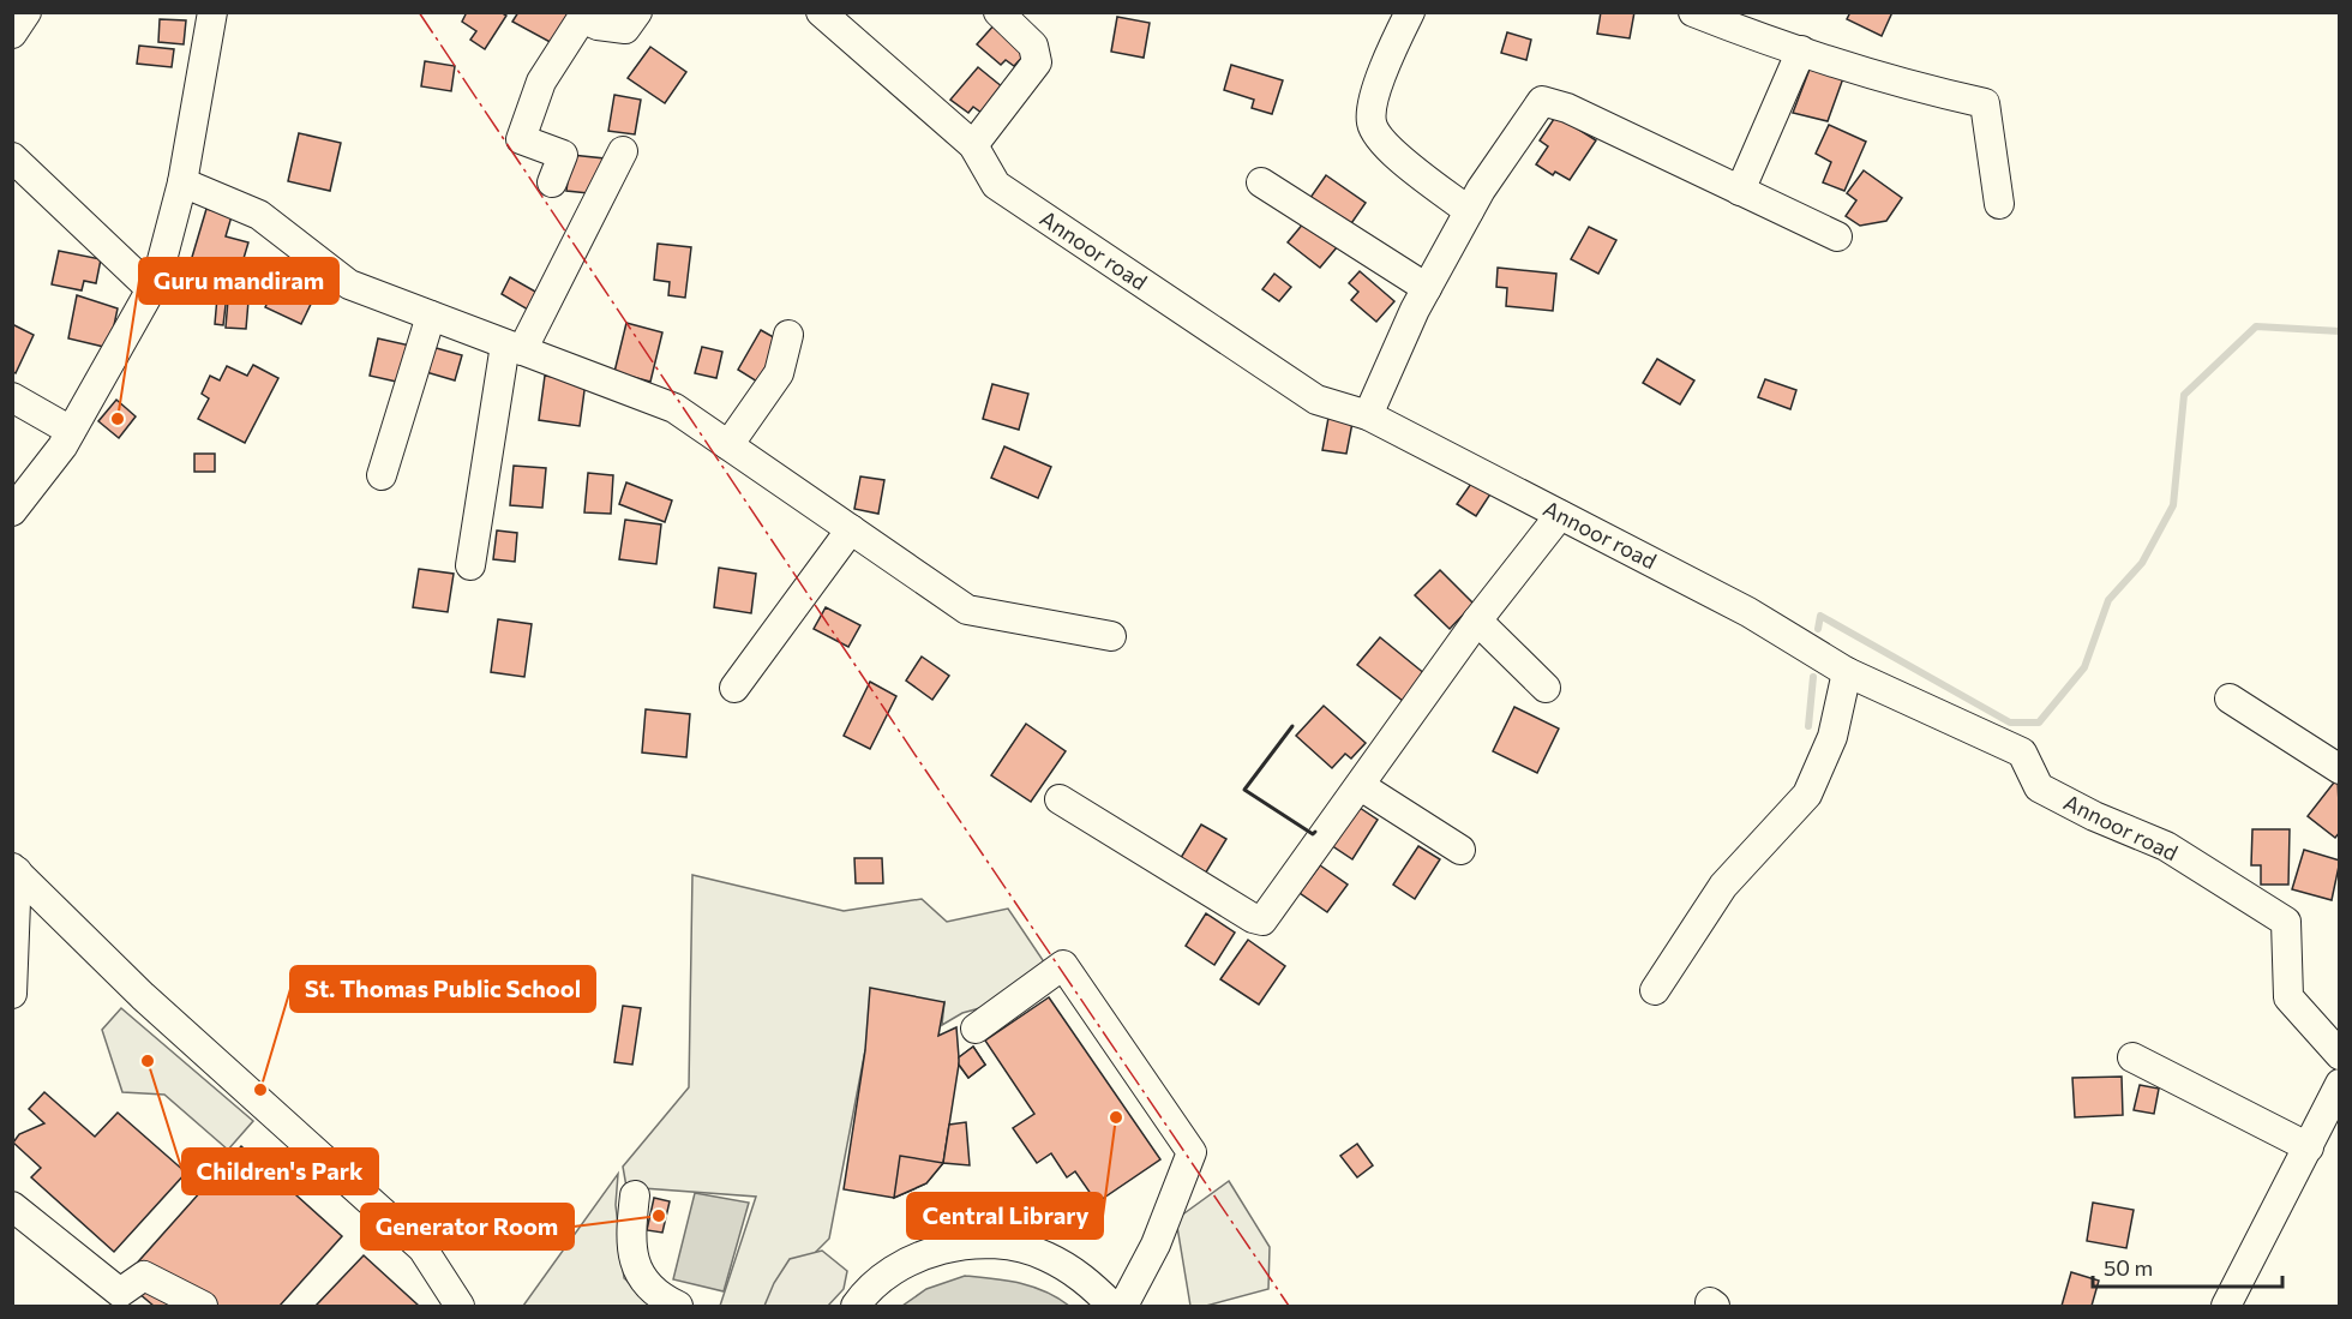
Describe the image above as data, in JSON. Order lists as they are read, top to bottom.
{
  "streets": {
    "street": ["Annoor road"]
  },
  "places": [
    "Guru mandiram",
    "Children's Park",
    "St. Thomas Public School",
    "Central Library",
    "Generator Room"
  ],
  "scale_bar": "50 m"
}
